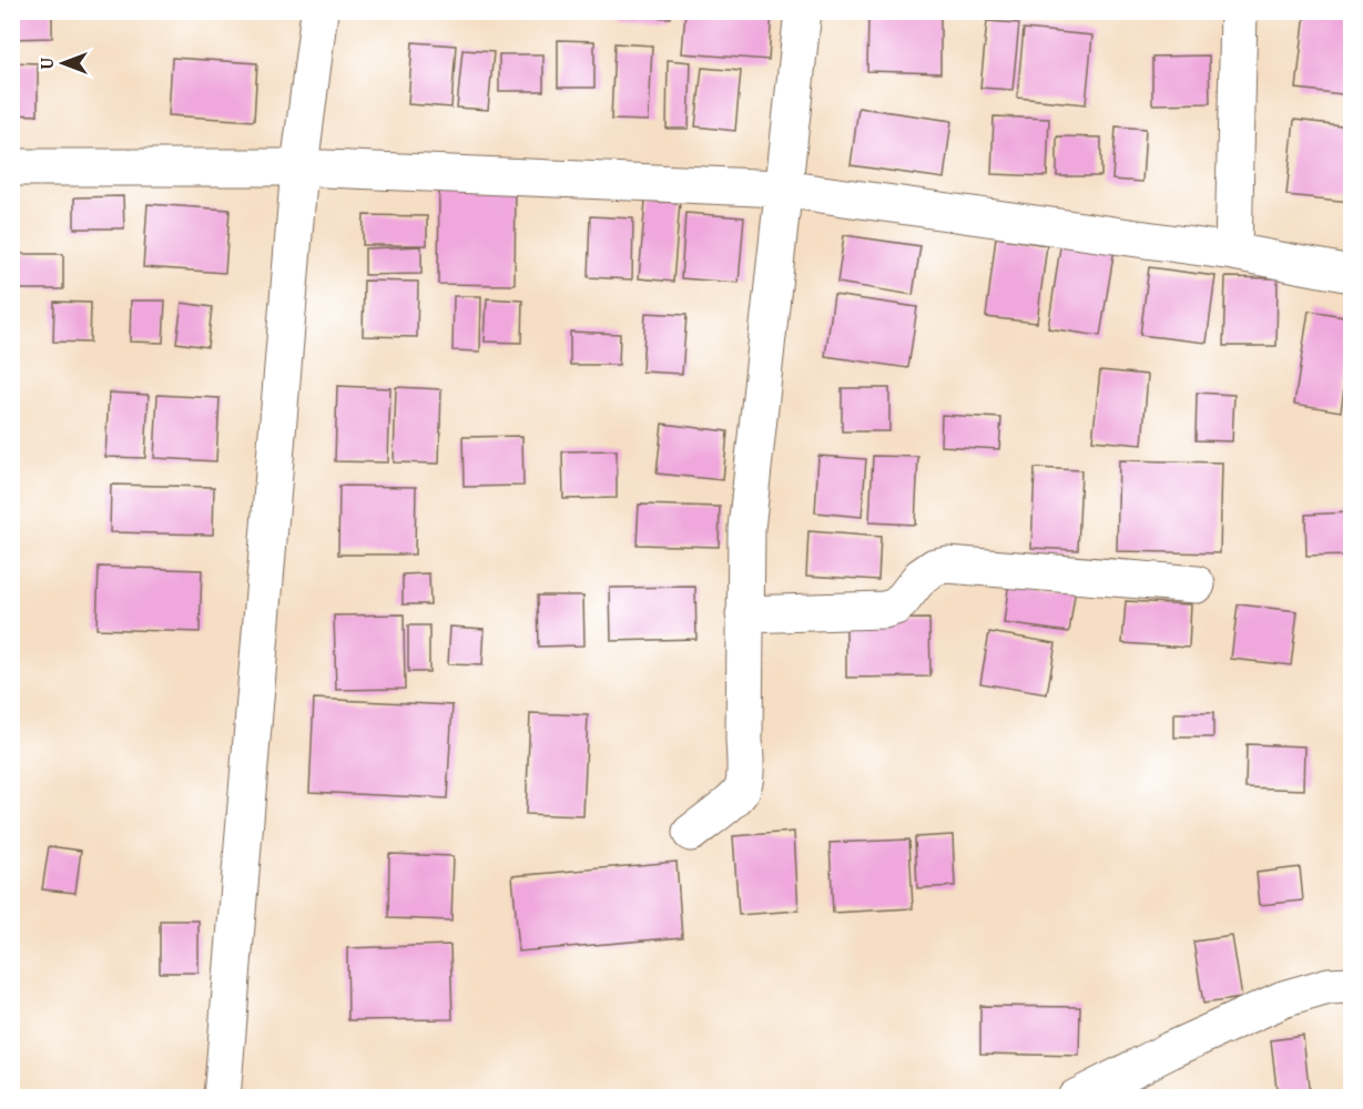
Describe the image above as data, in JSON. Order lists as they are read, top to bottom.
{
  "north": "left"
}
